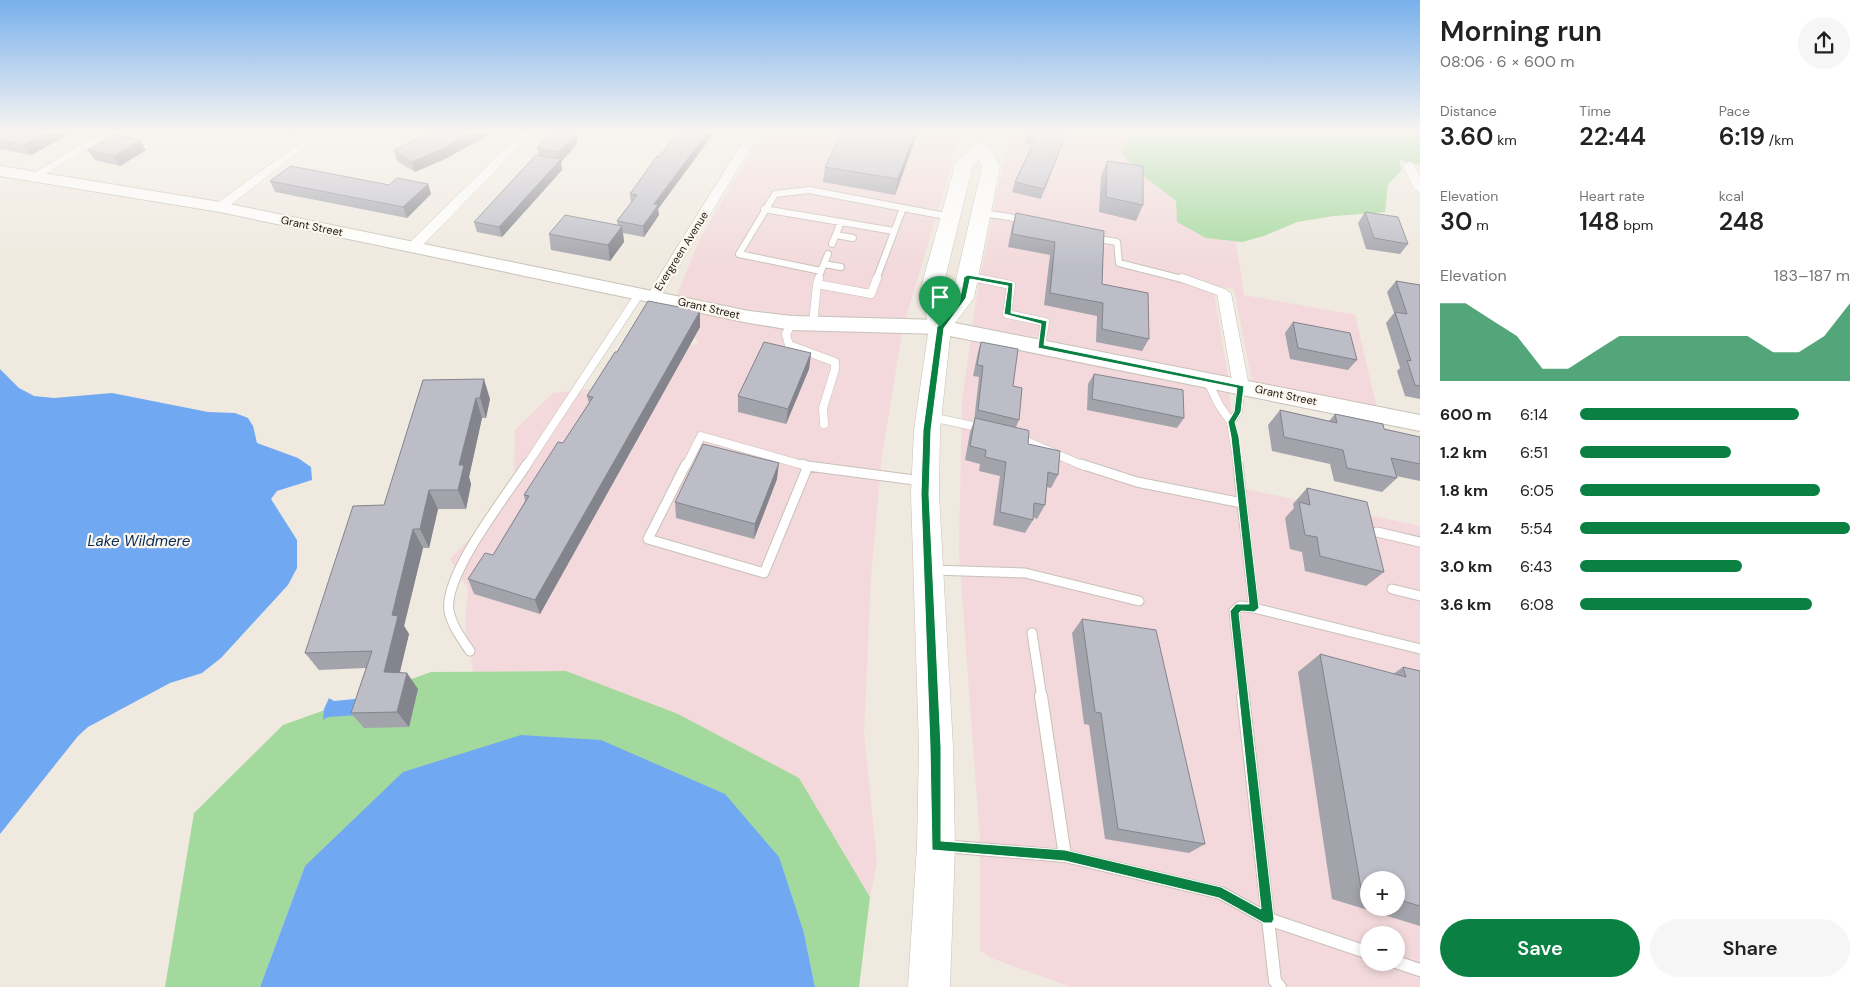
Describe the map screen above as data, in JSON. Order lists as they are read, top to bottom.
{
  "streets": {
    "street": ["Grant Street", "Evergreen Avenue"]
  },
  "crossings": [
    ["Grant Street", "Evergreen Avenue"]
  ],
  "water": ["Lake Wildmere"],
  "page": {
    "heading": ["Morning run", "08:06 · 6 × 600 m"],
    "stats": [
      ["Distance", "3.60 km"],
      ["Time", "22:44"],
      ["Pace", "6:19 /km"],
      ["Elevation", "30 m"],
      ["Heart rate", "148 bpm"],
      ["kcal", "248"]
    ],
    "chart": ["Elevation", "183–187 m"],
    "list": [
      {
        "name": "600 m",
        "note": "6:14"
      },
      {
        "name": "1.2 km",
        "note": "6:51"
      },
      {
        "name": "1.8 km",
        "note": "6:05"
      },
      {
        "name": "2.4 km",
        "note": "5:54"
      },
      {
        "name": "3.0 km",
        "note": "6:43"
      },
      {
        "name": "3.6 km",
        "note": "6:08"
      }
    ],
    "map_buttons": ["+", "−"],
    "buttons": ["Save", "Share"]
  }
}
